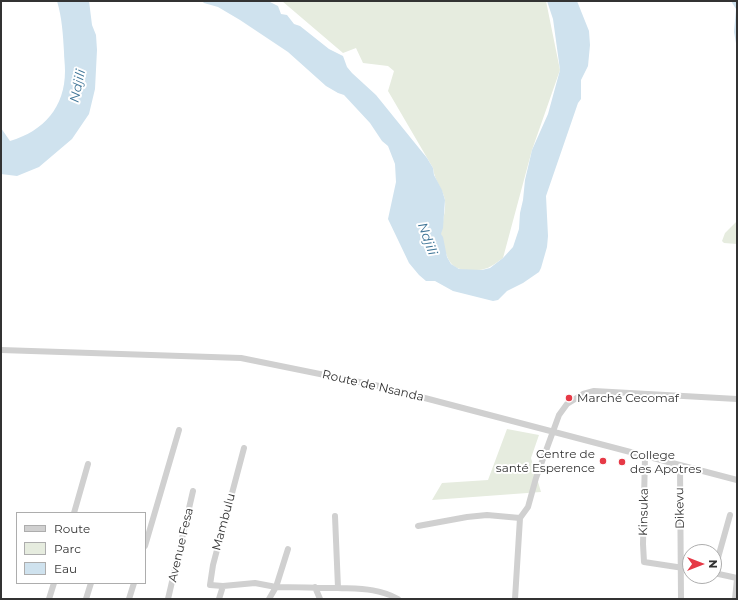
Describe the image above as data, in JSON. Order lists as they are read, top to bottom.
{
  "streets": {
    "street": [
      "Route de Nsanda",
      "Dikevu",
      "Kinsuka",
      "Mambulu",
      "Avenue Fesa"
    ]
  },
  "crossings": [
    ["Route de Nsanda", "Dikevu"],
    ["Route de Nsanda", "Kinsuka"],
    ["Dikevu", "Kinsuka"]
  ],
  "water": ["Ndjili"],
  "places": ["Marché Cecomaf", "Centre de santé Esperence", "College des Apotres"],
  "legend": ["Route", "Parc", "Eau"],
  "north": "right"
}
